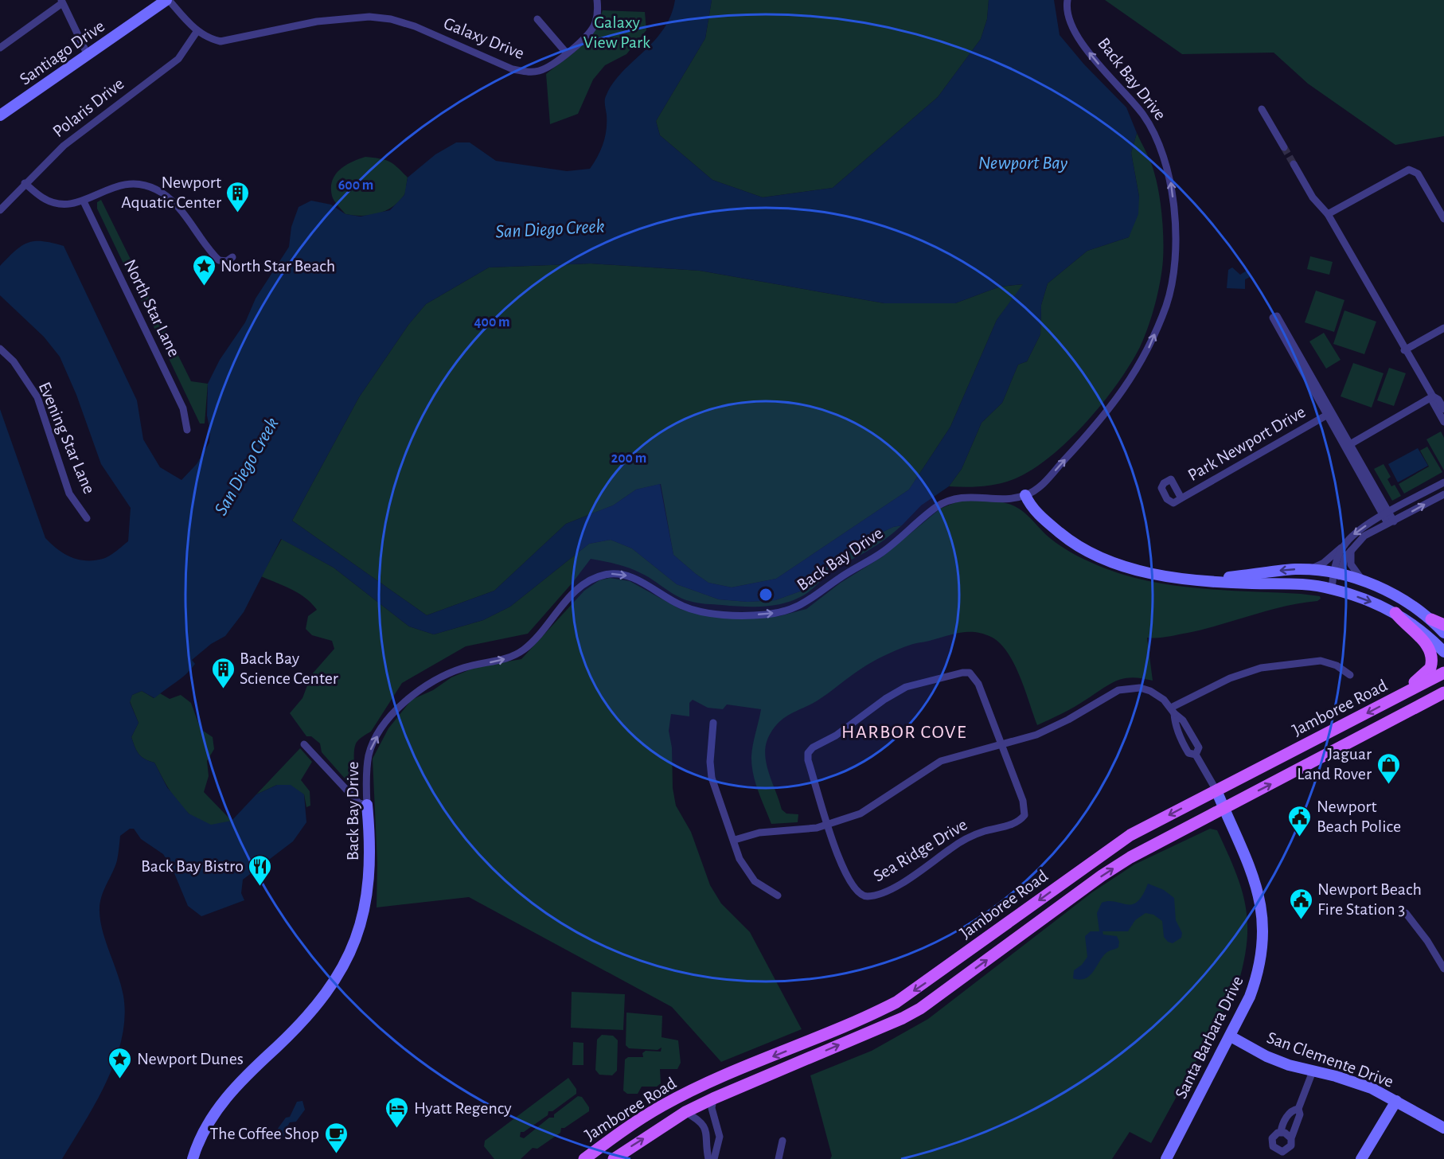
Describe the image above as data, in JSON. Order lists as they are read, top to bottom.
{
  "streets": {
    "main road": ["Jamboree Road"],
    "street": [
      "Galaxy Drive",
      "Santiago Drive",
      "Back Bay Drive",
      "Polaris Drive",
      "North Star Lane",
      "Evening Star Lane",
      "Park Newport Drive",
      "Sea Ridge Drive",
      "Santa Barbara Drive",
      "San Clemente Drive"
    ]
  },
  "crossings": [
    ["Galaxy Drive", "Santiago Drive"],
    ["Galaxy Drive", "Polaris Drive"],
    ["Jamboree Road", "Santa Barbara Drive"],
    ["Santa Barbara Drive", "San Clemente Drive"]
  ],
  "districts": ["HARBOR COVE"],
  "water": ["Newport Bay", "San Diego Creek"],
  "parks": ["Galaxy View Park"],
  "places": {
    "building": ["Newport Aquatic Center", "Back Bay Science Center"],
    "place": ["North Star Beach", "Newport Dunes"],
    "shop": ["Jaguar Land Rover"],
    "public building": ["Newport Beach Police", "Newport Beach Fire Station 3"],
    "restaurant": ["Back Bay Bistro"],
    "hotel": ["Hyatt Regency"],
    "cafe": ["The Coffee Shop"]
  },
  "rings": ["600 m", "400 m", "200 m"]
}
